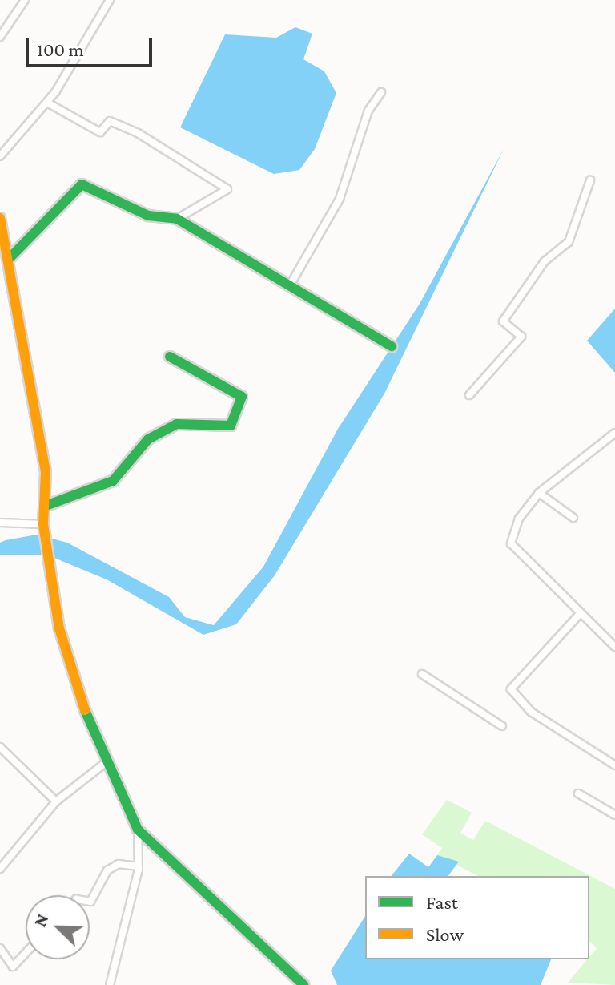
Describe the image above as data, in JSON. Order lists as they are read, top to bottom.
{
  "legend": ["Fast", "Slow"],
  "scale_bar": "100 m",
  "north": "top left"
}
